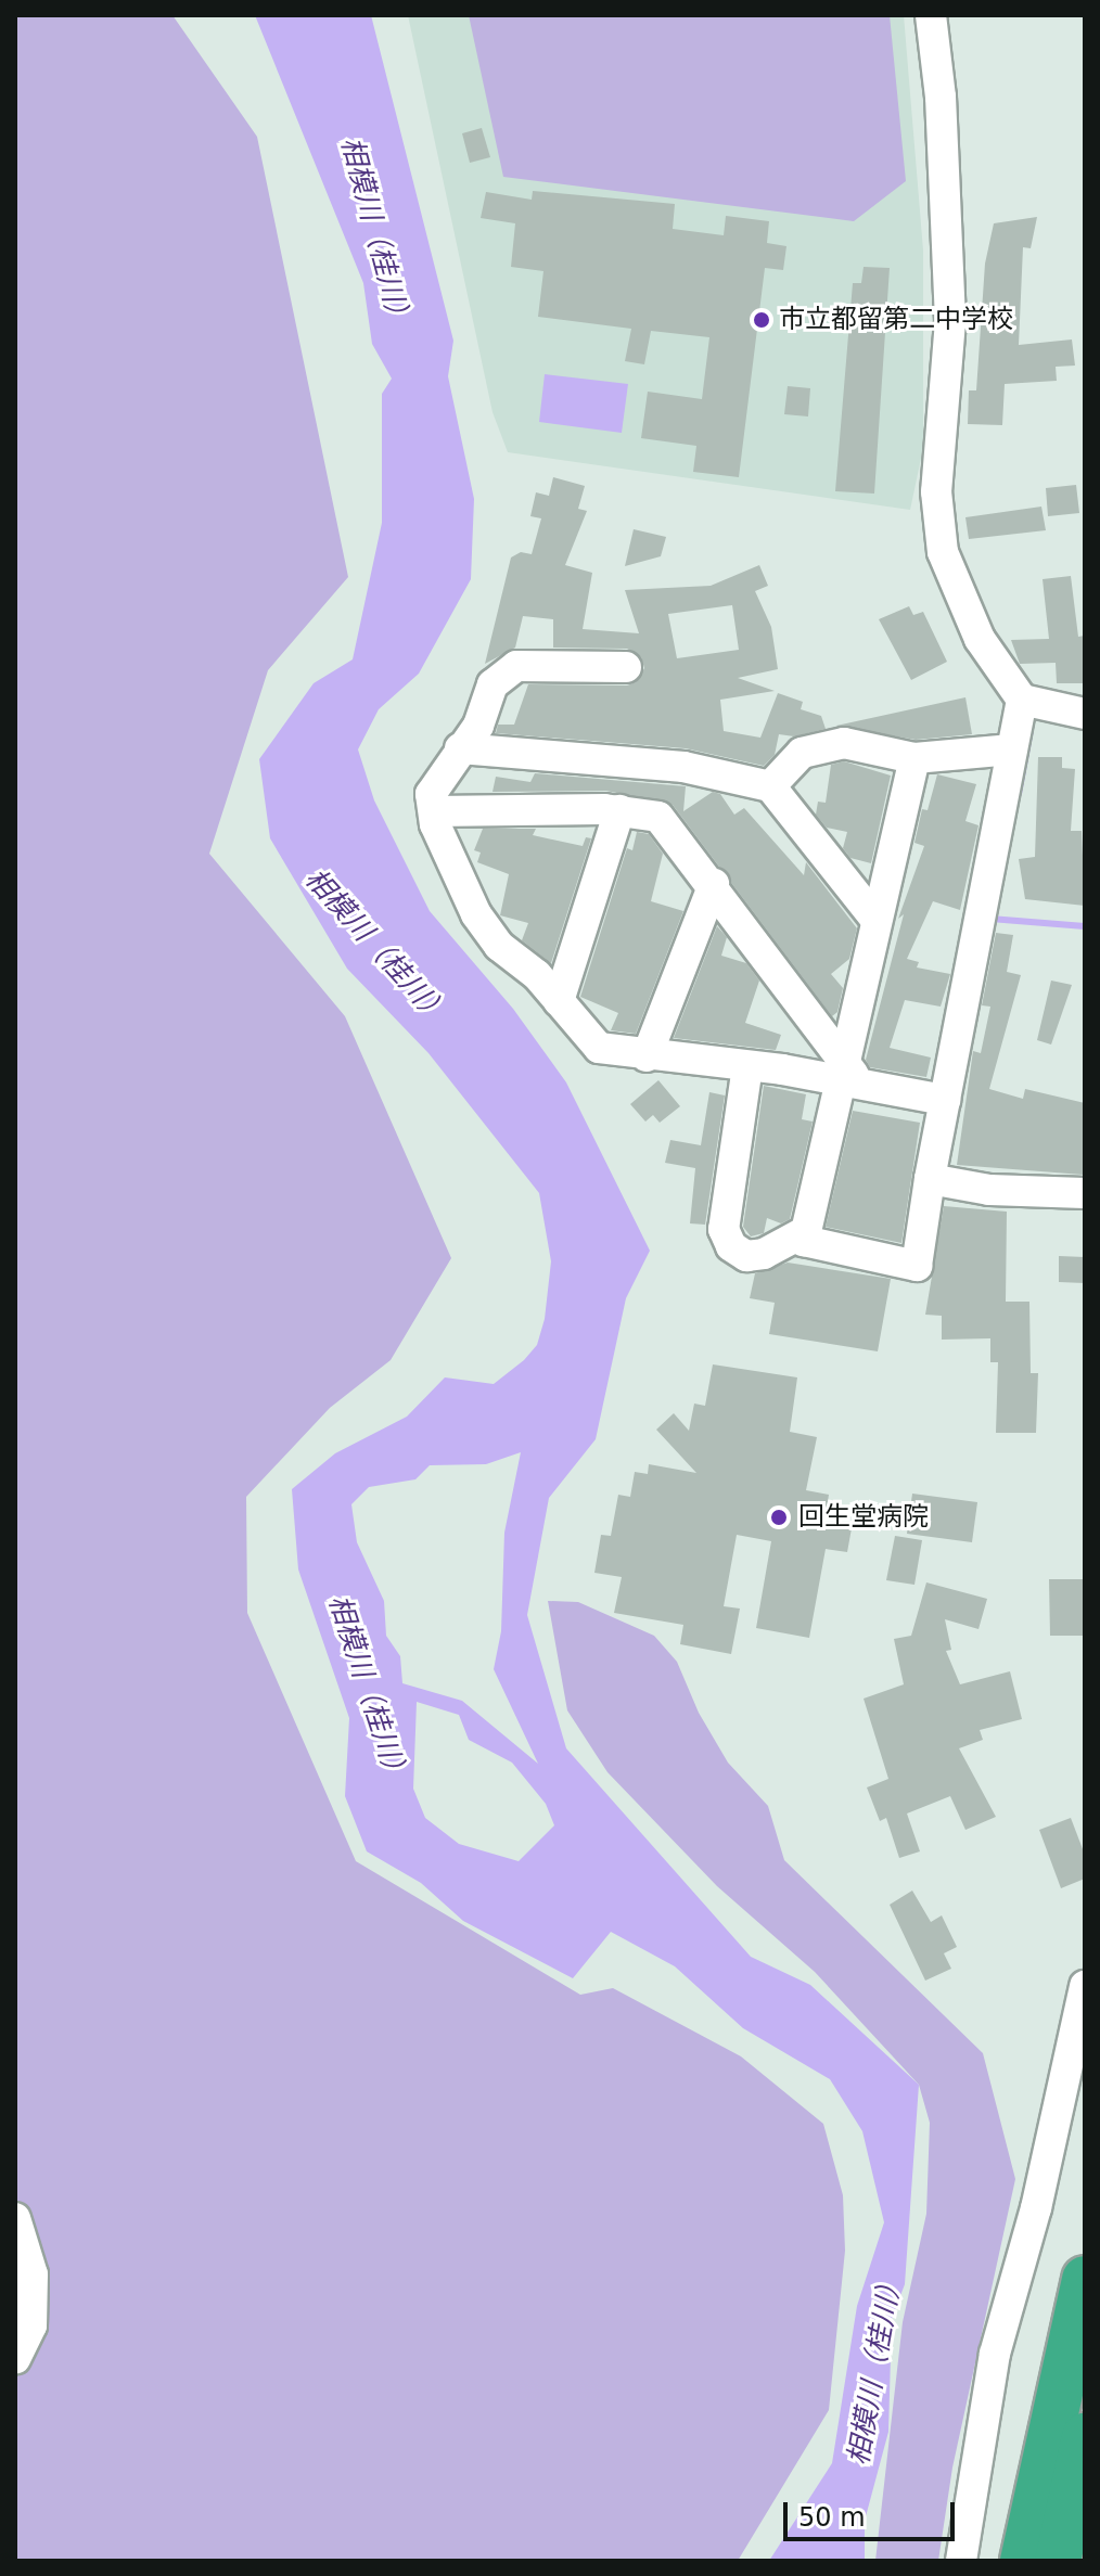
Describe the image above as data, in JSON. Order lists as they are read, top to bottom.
{
  "water": ["相模川（桂川）"],
  "places": ["市立都留第二中学校", "回生堂病院"],
  "scale_bar": "50 m"
}
